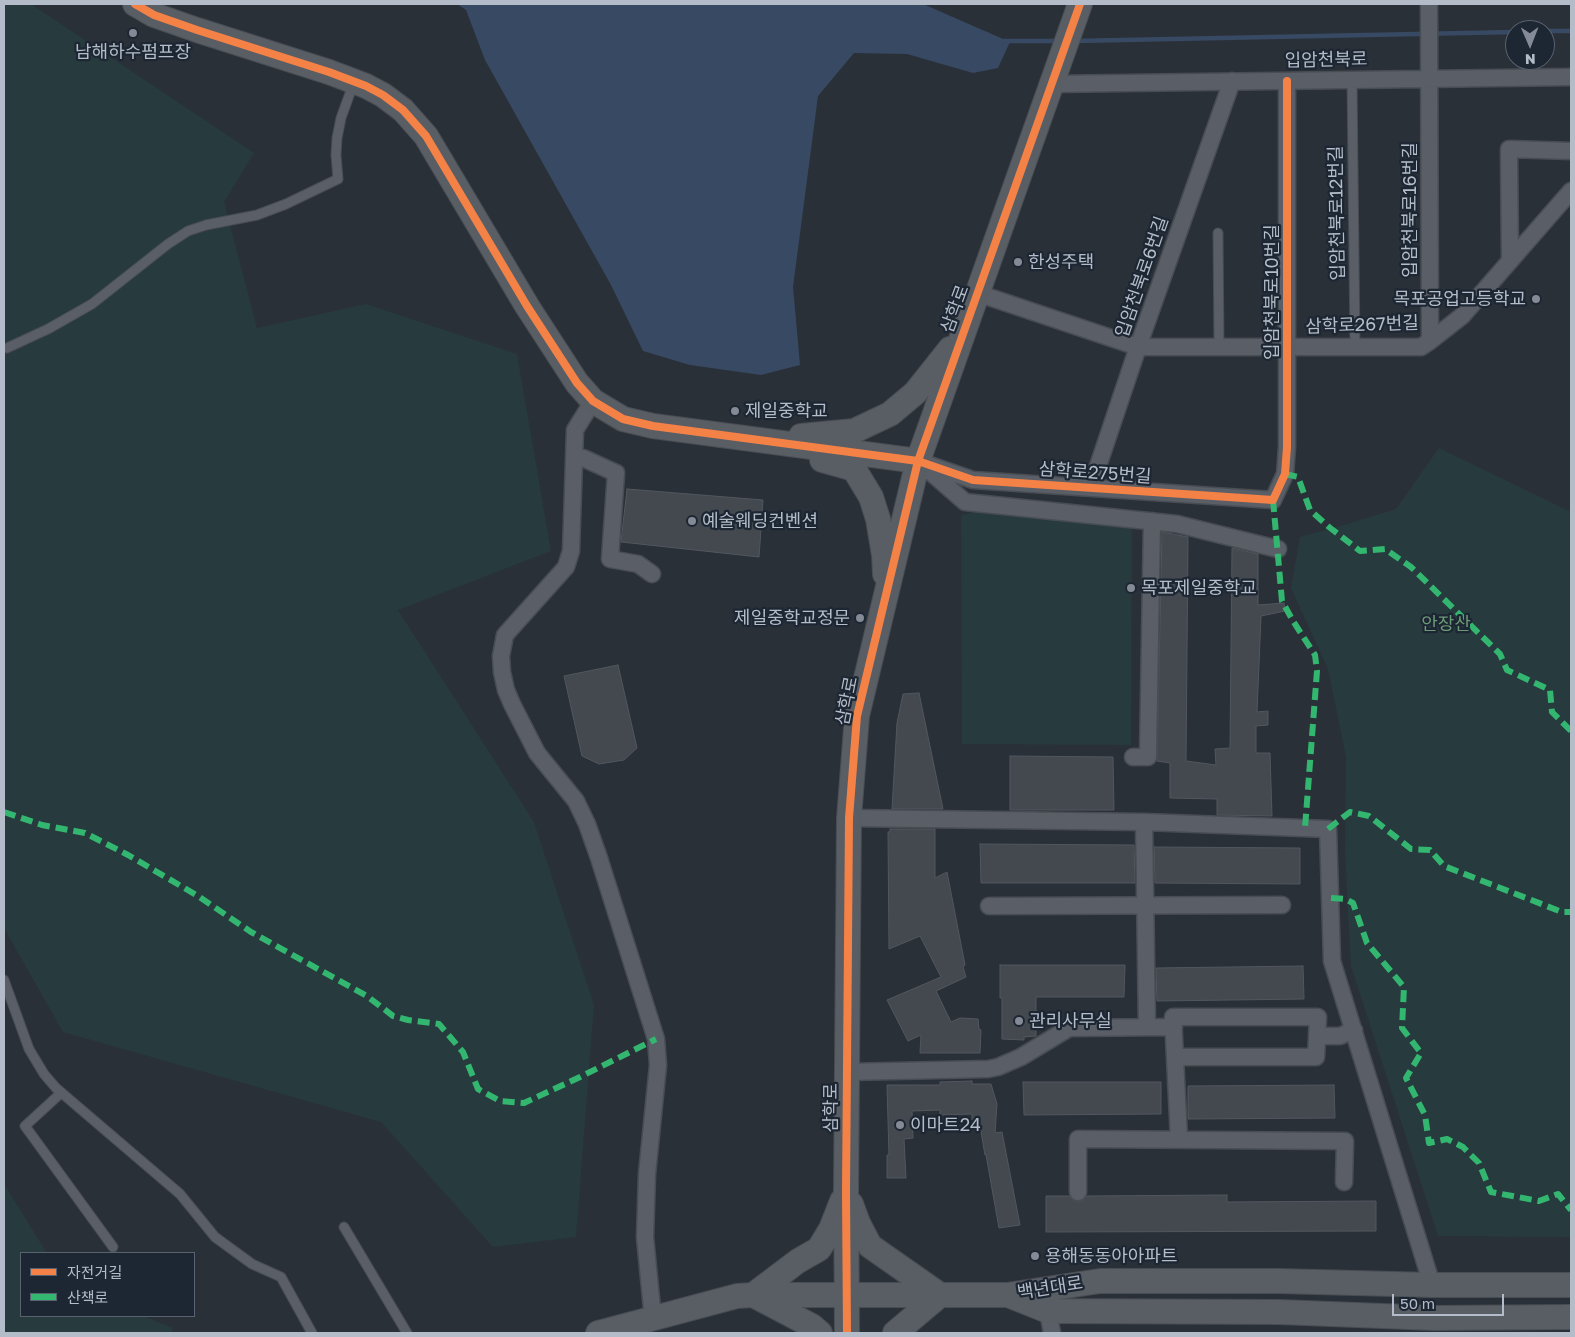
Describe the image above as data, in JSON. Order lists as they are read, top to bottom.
{
  "streets": {
    "street": [
      "입암천북로",
      "입암천북로16번길",
      "입암천북로6번길",
      "입암천북로10번길",
      "삼학로",
      "삼학로267번길",
      "삼학로275번길",
      "백년대로"
    ],
    "lane": ["입암천북로12번길"]
  },
  "crossings": [
    ["입암천북로", "입암천북로16번길"],
    ["입암천북로", "입암천북로12번길"],
    ["입암천북로", "입암천북로6번길"],
    ["입암천북로", "입암천북로10번길"],
    ["입암천북로", "삼학로"],
    ["입암천북로16번길", "삼학로267번길"],
    ["입암천북로12번길", "삼학로267번길"],
    ["입암천북로6번길", "삼학로267번길"],
    ["입암천북로6번길", "삼학로275번길"],
    ["입암천북로10번길", "삼학로267번길"],
    ["입암천북로10번길", "삼학로275번길"],
    ["삼학로", "삼학로267번길"],
    ["삼학로", "삼학로275번길"]
  ],
  "parks": ["안장산"],
  "places": [
    "남해하수펌프장",
    "한성주택",
    "목포공업고등학교",
    "제일중학교",
    "예술웨딩컨벤션",
    "목포제일중학교",
    "제일중학교정문",
    "관리사무실",
    "이마트24",
    "용해동동아아파트"
  ],
  "legend": ["자전거길", "산책로"],
  "scale_bar": "50 m",
  "north": "bottom"
}
